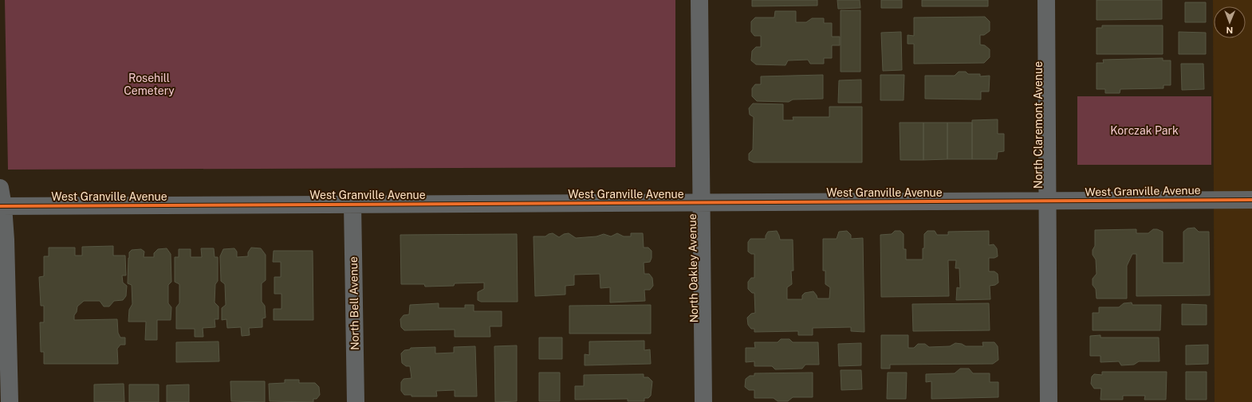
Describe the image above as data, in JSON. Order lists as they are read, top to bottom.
{
  "streets": {
    "street": [
      "North Claremont Avenue",
      "West Granville Avenue",
      "North Oakley Avenue",
      "North Bell Avenue"
    ]
  },
  "crossings": [
    ["North Claremont Avenue", "West Granville Avenue"],
    ["West Granville Avenue", "North Oakley Avenue"],
    ["West Granville Avenue", "North Bell Avenue"]
  ],
  "parks": ["Rosehill Cemetery", "Korczak Park"],
  "north": "bottom"
}
